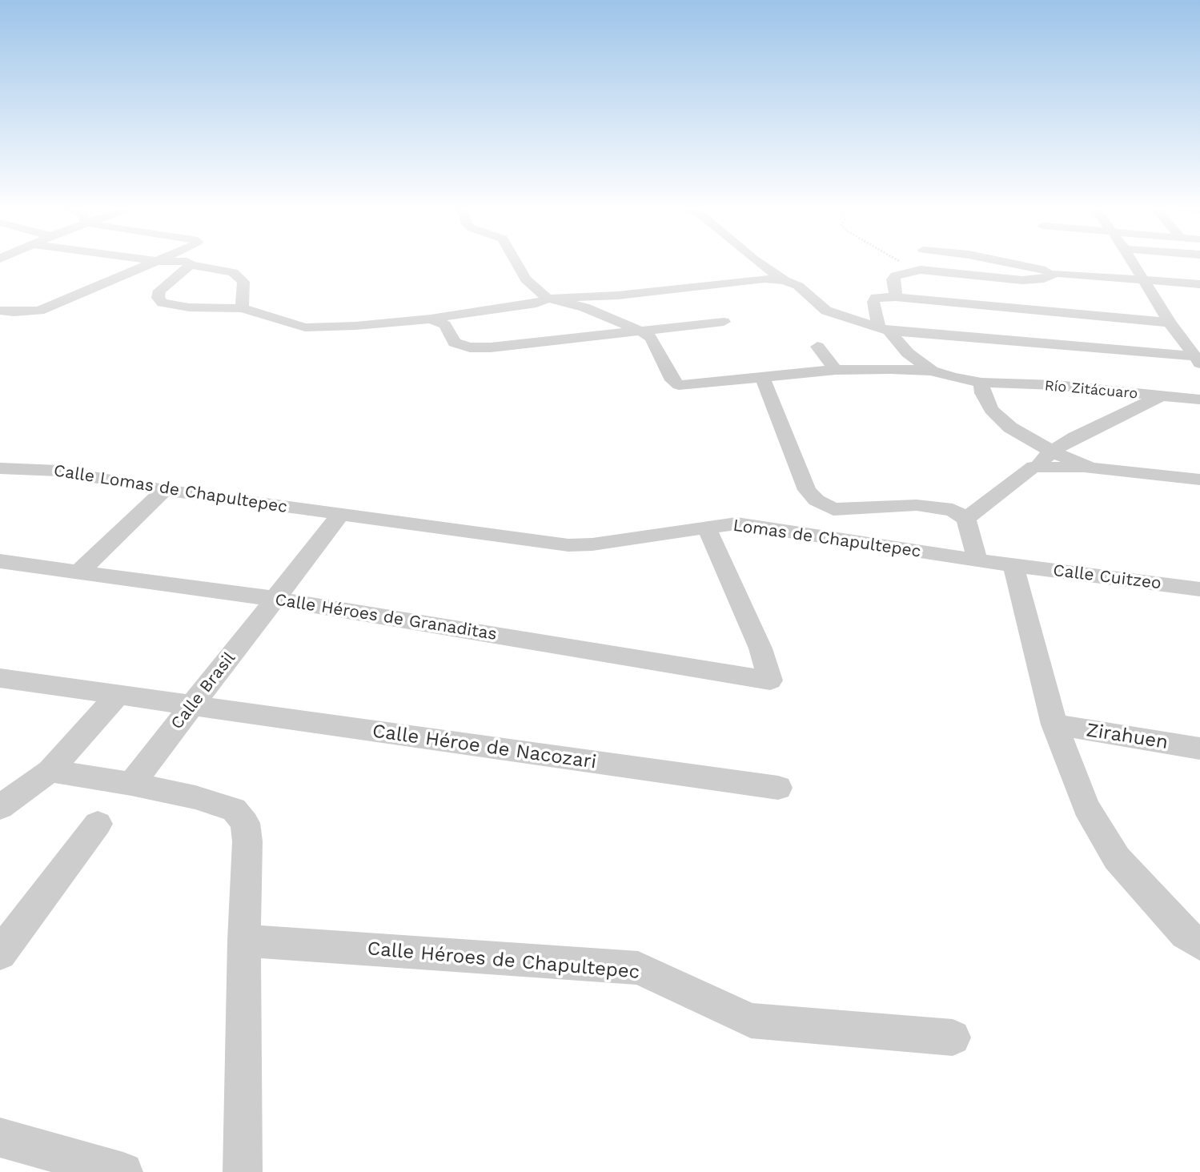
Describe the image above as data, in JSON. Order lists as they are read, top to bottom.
{
  "streets": {
    "street": [
      "Río Zitácuaro",
      "Calle Lomas de Chapultepec",
      "Lomas de Chapultepec",
      "Calle Cuitzeo",
      "Calle Héroes de Granaditas",
      "Calle Brasil",
      "Zirahuen",
      "Calle Héroe de Nacozari",
      "Calle Héroes de Chapultepec"
    ]
  },
  "crossings": [
    ["Calle Lomas de Chapultepec", "Lomas de Chapultepec"],
    ["Lomas de Chapultepec", "Calle Cuitzeo"],
    ["Lomas de Chapultepec", "Calle Héroes de Granaditas"],
    ["Calle Héroes de Granaditas", "Calle Brasil"],
    ["Calle Brasil", "Calle Héroe de Nacozari"]
  ]
}
